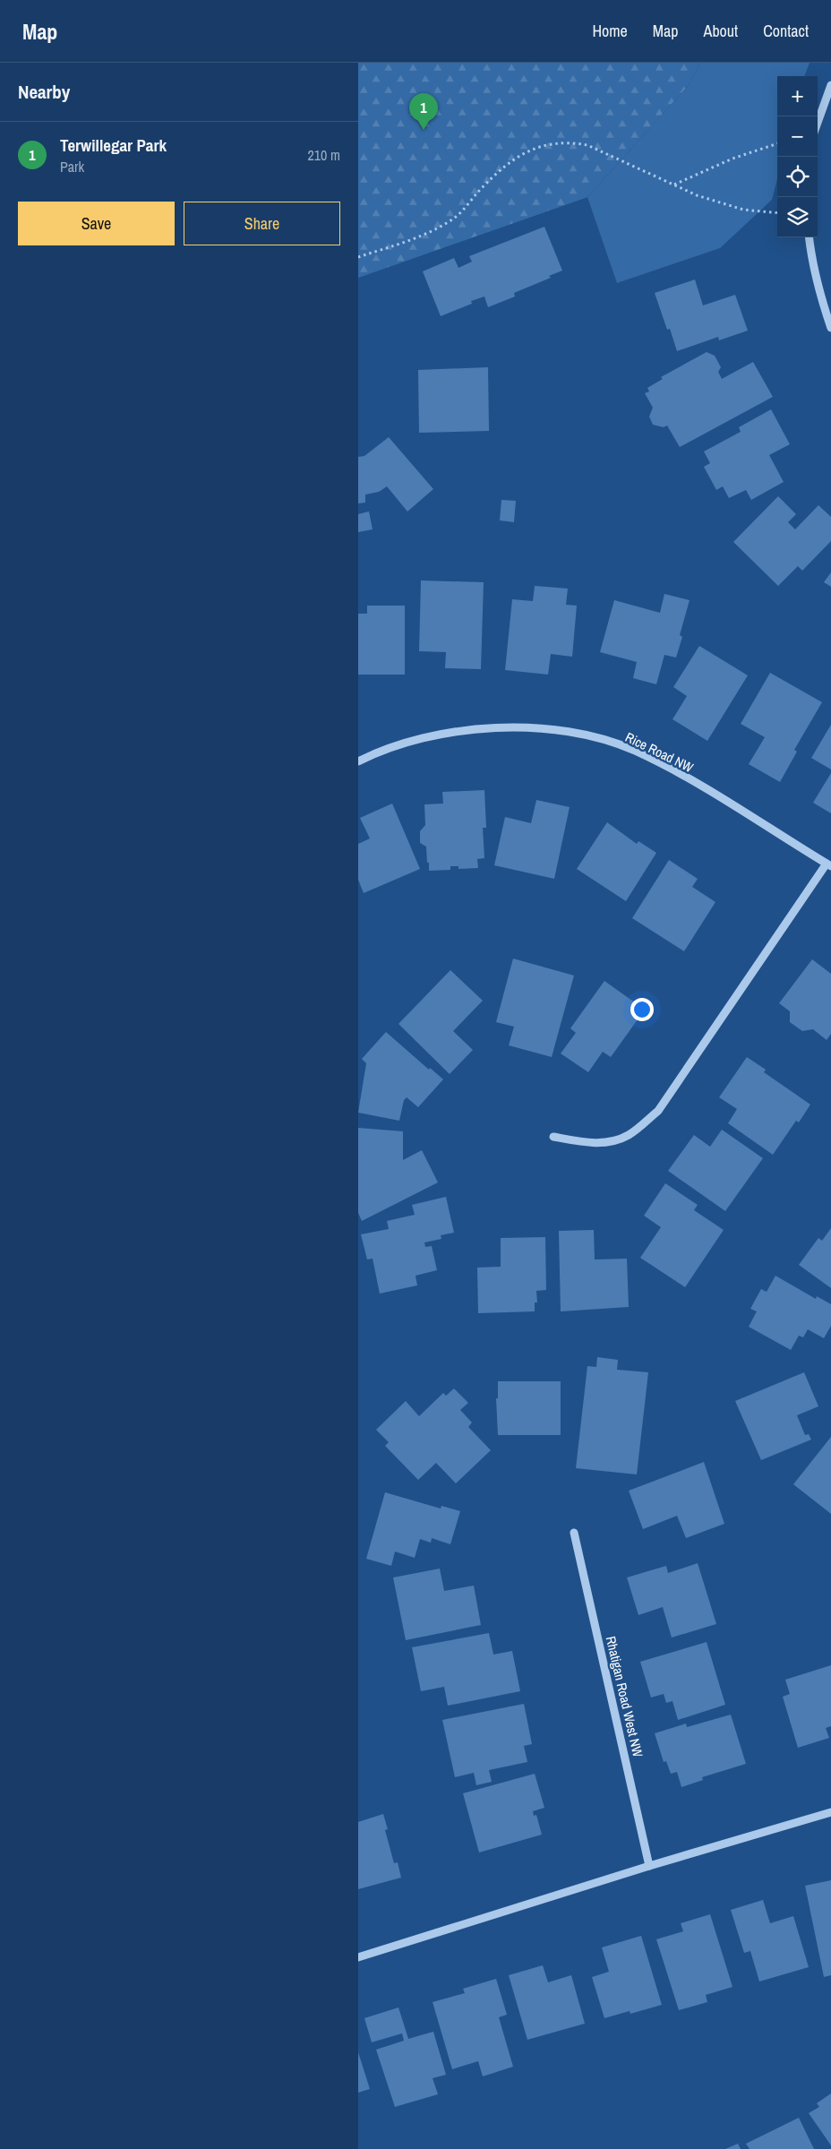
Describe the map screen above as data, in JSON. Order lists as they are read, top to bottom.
{
  "streets": {
    "street": ["Rice Road NW", "Rhatigan Road West NW"]
  },
  "page": {
    "header": "Map",
    "nav": [
      "Home",
      "Map",
      "About",
      "Contact"
    ],
    "heading": "Nearby",
    "map_buttons": ["+", "−"],
    "pins": "1",
    "list": [
      {
        "mark": "1",
        "name": "Terwillegar Park",
        "note": "Park",
        "value": "210 m"
      }
    ],
    "buttons": ["Save", "Share"]
  }
}
